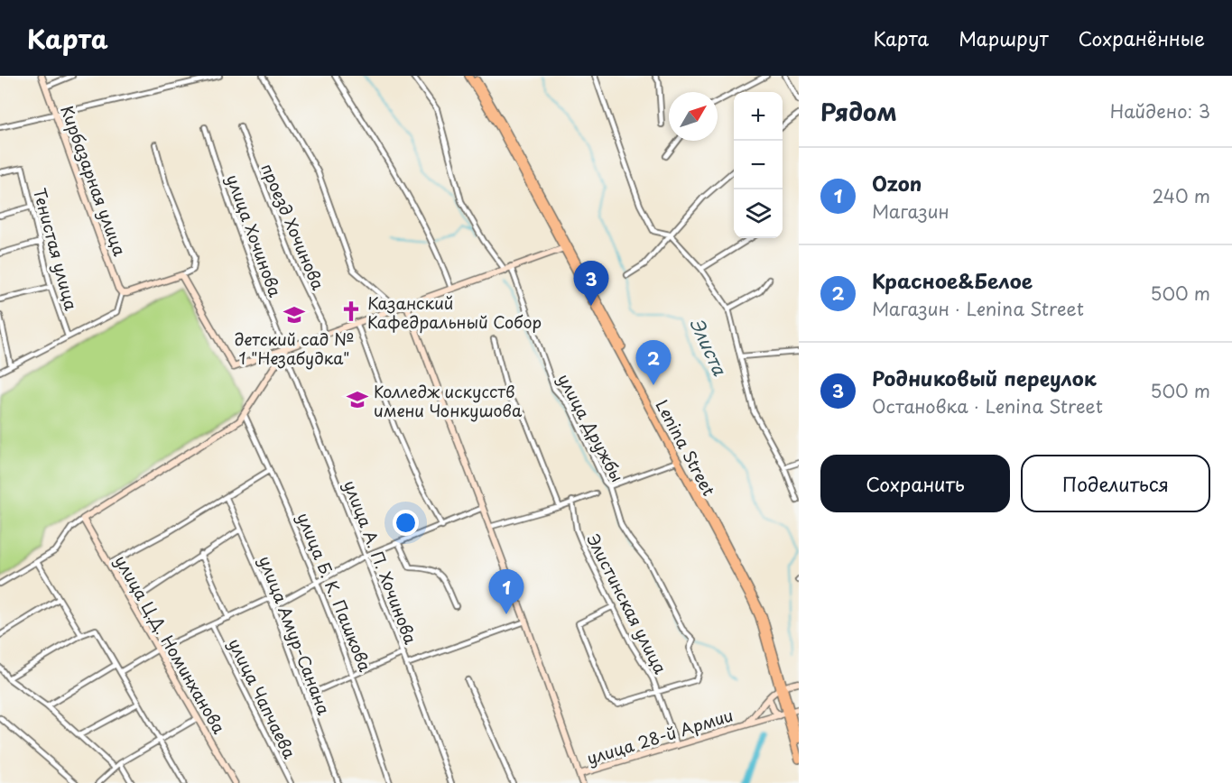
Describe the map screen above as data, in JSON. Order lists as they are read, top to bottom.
{
  "streets": {
    "main road": ["Lenina Street"],
    "street": [
      "Кирбазарная улица",
      "проезд Хочинова",
      "улица Хочинова",
      "Тенистая улица",
      "улица Дружбы",
      "улица А. П. Хочинова",
      "улица Б. К. Пашкова",
      "Элистинская улица",
      "улица Амур-Санана",
      "улица Ц.Д. Номинханова",
      "улица Чапчаева",
      "улица 28-й Армии"
    ]
  },
  "crossings": [
    ["улица Хочинова", "улица А. П. Хочинова"],
    ["улица Дружбы", "Элистинская улица"],
    ["Lenina Street", "улица 28-й Армии"],
    ["Элистинская улица", "улица 28-й Армии"]
  ],
  "water": ["Элиста"],
  "places": {
    "church": ["Казанский Кафедральный Собор"],
    "school or university": ["детский сад № 1 \"Незабудка\"", "Колледж искусств имени Чонкушова"]
  },
  "north": "top right",
  "page": {
    "header": "Карта",
    "nav": ["Карта", "Маршрут", "Сохранённые"],
    "heading": ["Рядом", "Найдено: 3"],
    "map_buttons": ["+", "−"],
    "list": [
      {
        "mark": "1",
        "name": "Ozon",
        "note": "Магазин",
        "value": "240 m"
      },
      {
        "mark": "2",
        "name": "Красное&Белое",
        "note": "Магазин · Lenina Street",
        "value": "500 m"
      },
      {
        "mark": "3",
        "name": "Родниковый переулок",
        "note": "Остановка · Lenina Street",
        "value": "500 m"
      }
    ],
    "pins": ["3", "2", "1"],
    "buttons": ["Сохранить", "Поделиться"]
  }
}
